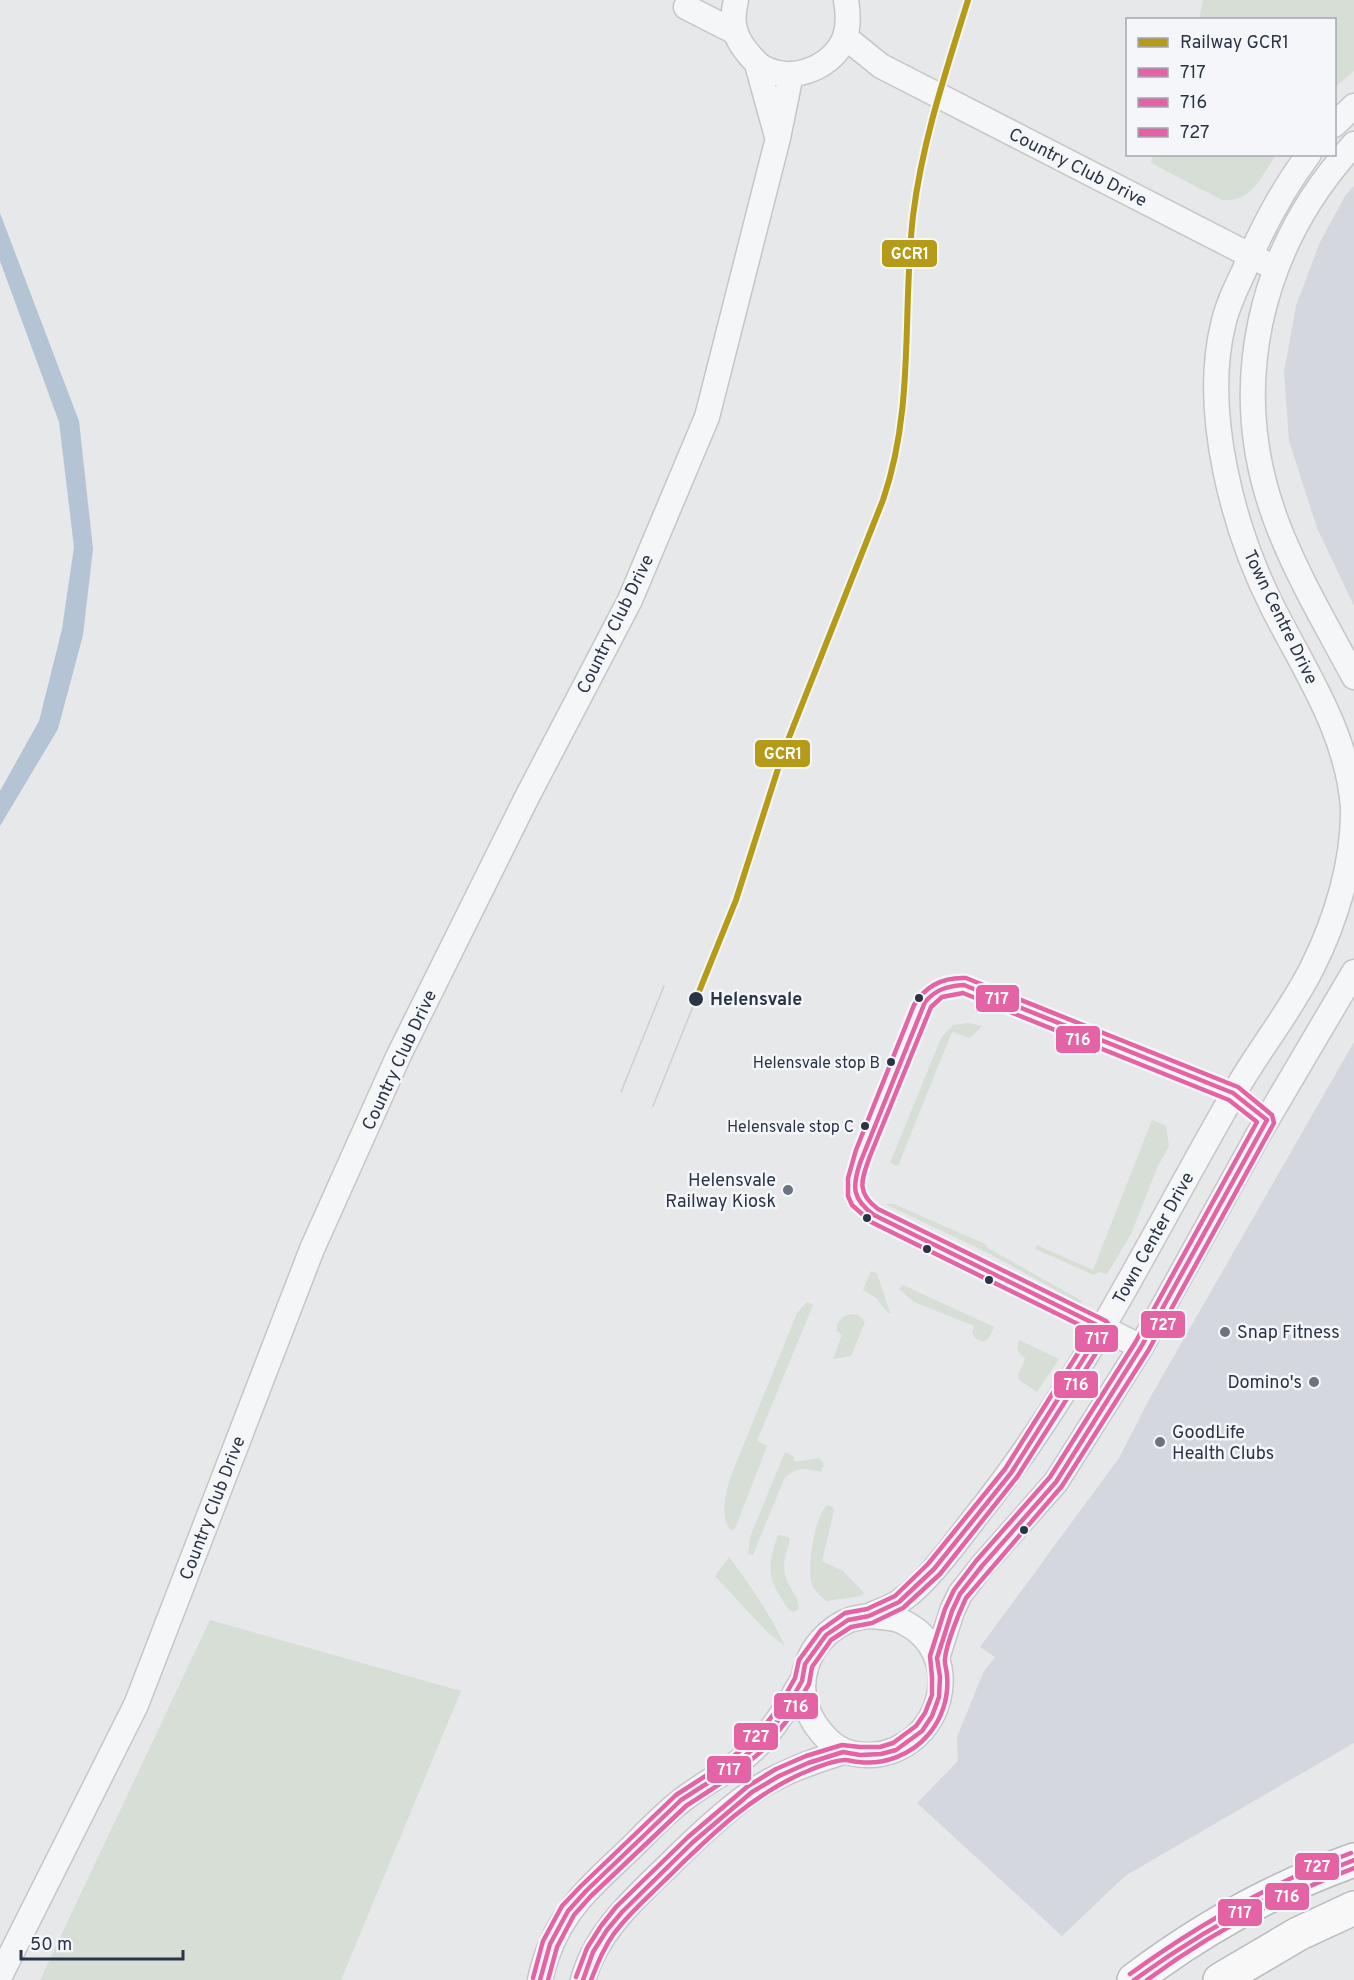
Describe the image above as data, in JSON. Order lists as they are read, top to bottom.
{
  "streets": {
    "street": ["Country Club Drive", "Town Centre Drive", "Town Center Drive"]
  },
  "crossings": [
    ["Country Club Drive", "Town Centre Drive"],
    ["Town Centre Drive", "Town Center Drive"]
  ],
  "places": [
    "Helensvale",
    "Helensvale stop B",
    "Helensvale stop C",
    "Helensvale Railway Kiosk",
    "Snap Fitness",
    "Domino's",
    "GoodLife Health Clubs"
  ],
  "lines": [
    "rail line GCR1",
    "transit line 727",
    "transit line 717",
    "transit line 716"
  ],
  "legend": [
    "Railway GCR1",
    "717",
    "716",
    "727"
  ],
  "scale_bar": "50 m"
}
